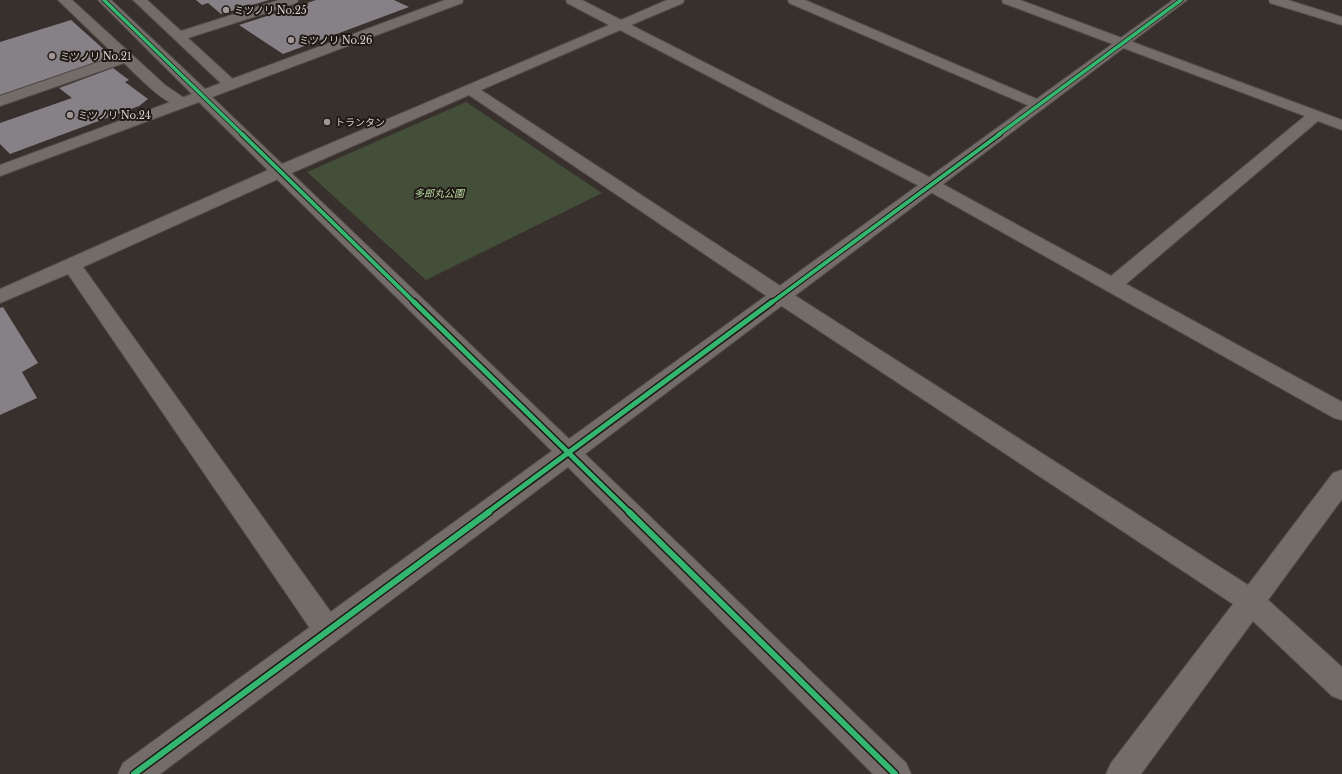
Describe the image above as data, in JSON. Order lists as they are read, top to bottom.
{
  "parks": ["多郎丸公園"],
  "places": [
    "ミツノリ No.25",
    "ミツノリ No.26",
    "ミツノリ No.21",
    "ミツノリ No.24",
    "トランタン"
  ]
}
